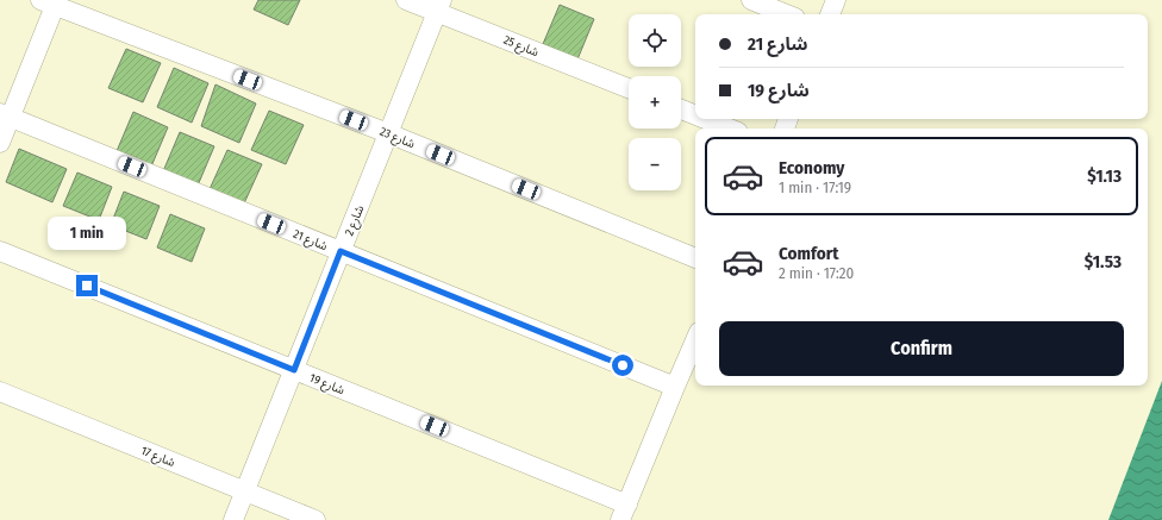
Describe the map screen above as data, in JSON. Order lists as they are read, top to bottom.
{
  "streets": {
    "street": [
      "شارع 25",
      "شارع 23",
      "شارع 2",
      "شارع 21",
      "شارع 19",
      "شارع 17"
    ]
  },
  "crossings": [
    ["شارع 25", "شارع 2"],
    ["شارع 23", "شارع 2"],
    ["شارع 2", "شارع 21"],
    ["شارع 2", "شارع 19"],
    ["شارع 2", "شارع 17"]
  ],
  "page": {
    "map_buttons": ["+", "−"],
    "banner": ["شارع 21", "شارع 19"],
    "list": [
      {
        "name": "Economy",
        "note": "1 min · 17:19",
        "value": "$1.13"
      },
      {
        "name": "Comfort",
        "note": "2 min · 17:20",
        "value": "$1.53"
      }
    ],
    "bubble": "1 min",
    "buttons": "Confirm"
  }
}
